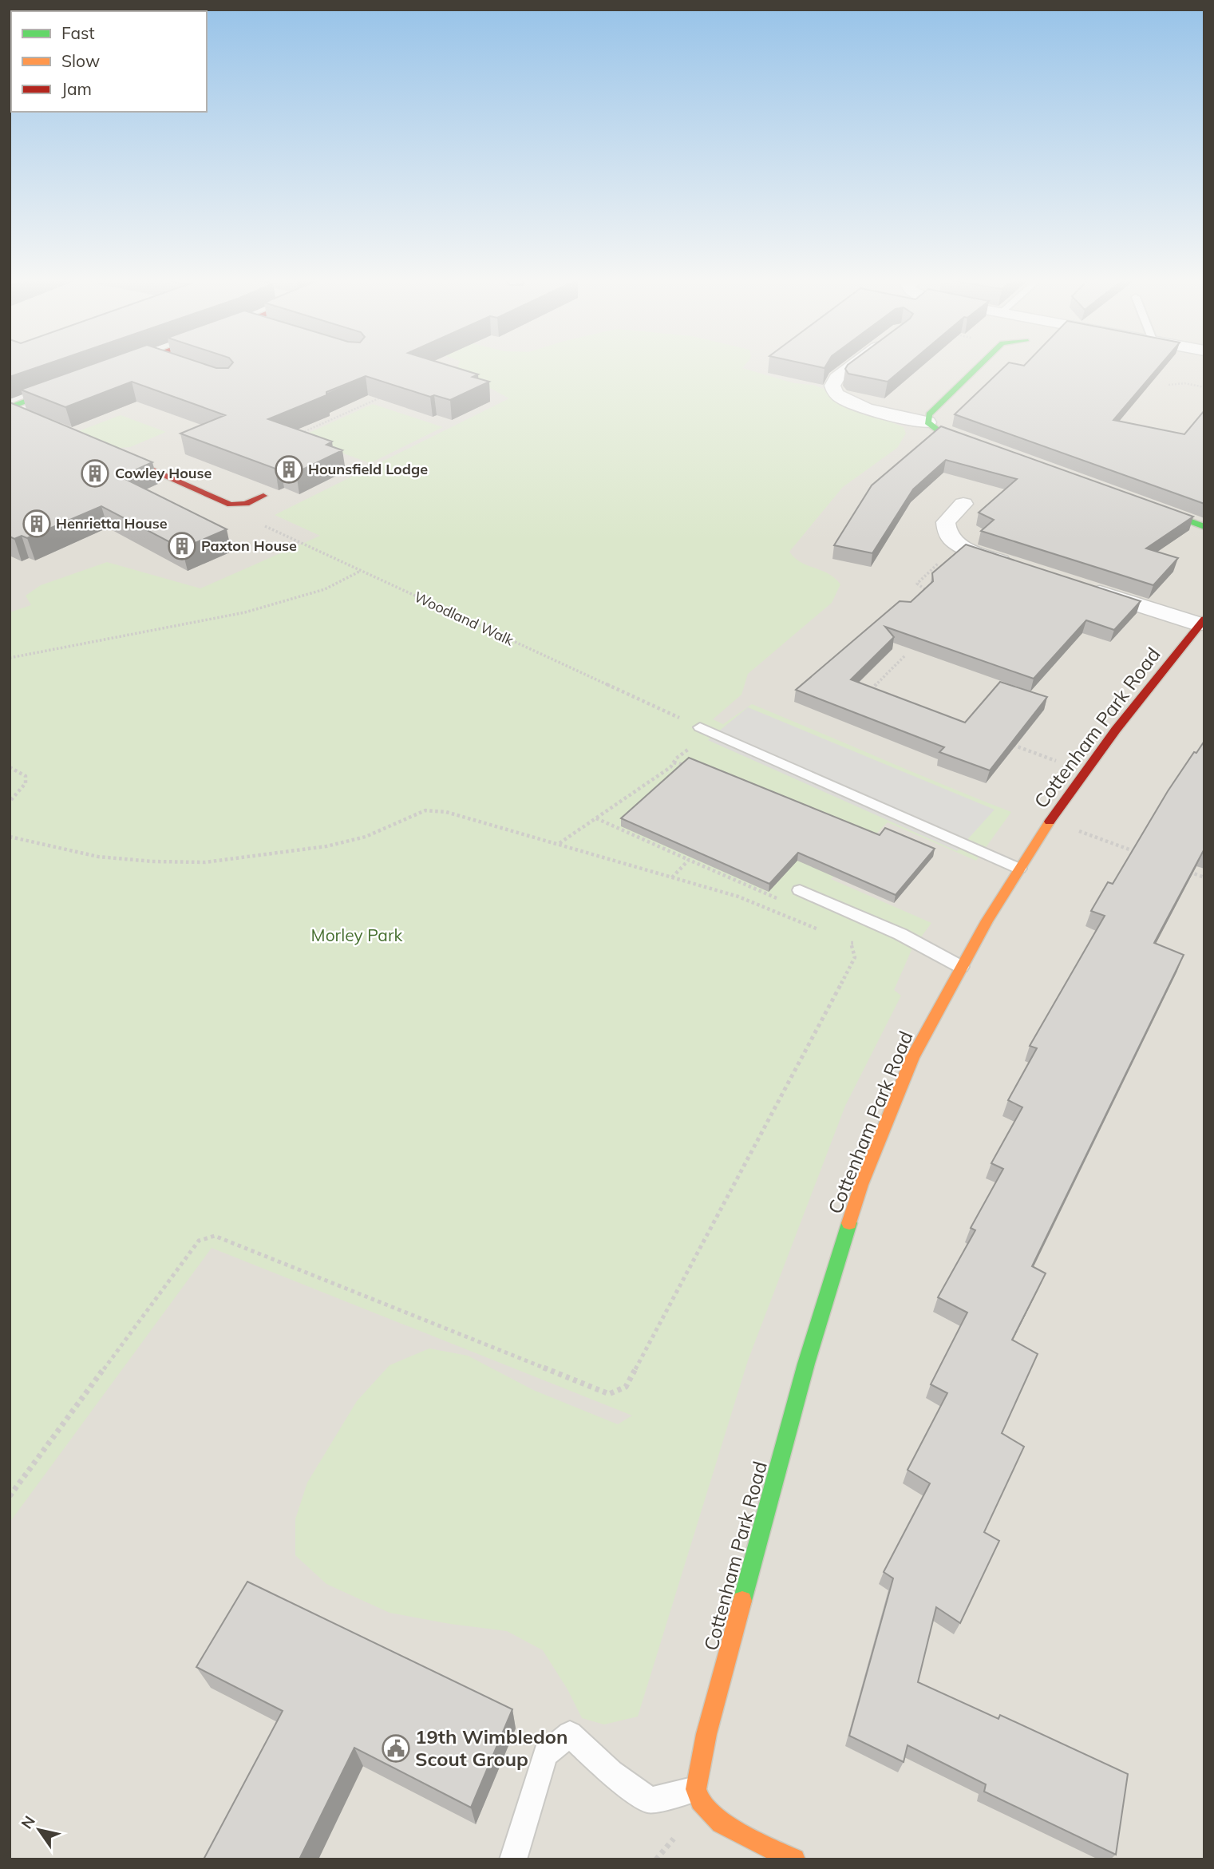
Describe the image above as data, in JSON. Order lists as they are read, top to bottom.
{
  "streets": {
    "street": ["Cottenham Park Road"],
    "path": ["Woodland Walk"]
  },
  "parks": ["Morley Park"],
  "places": {
    "building": [
      "Hounsfield Lodge",
      "Cowley House",
      "Henrietta House",
      "Paxton House"
    ],
    "public building": ["19th Wimbledon Scout Group"]
  },
  "legend": ["Fast", "Slow", "Jam"],
  "north": "top left"
}
